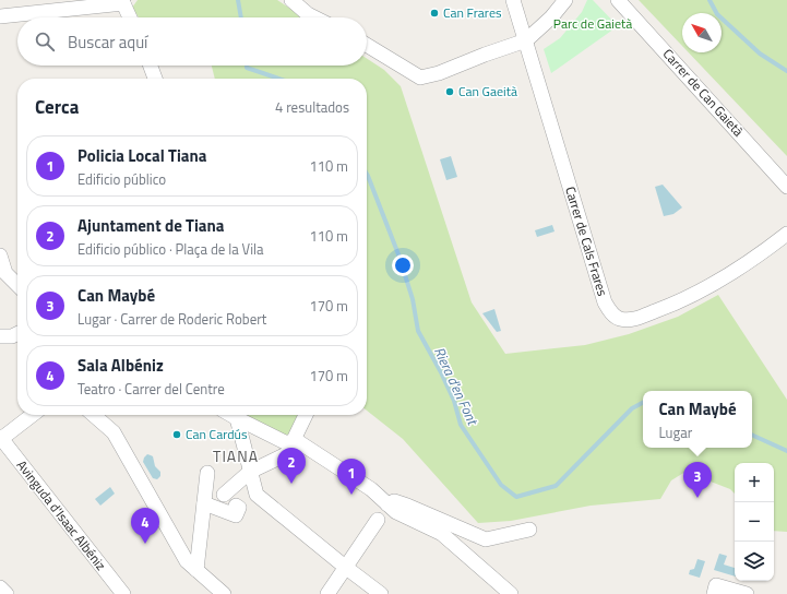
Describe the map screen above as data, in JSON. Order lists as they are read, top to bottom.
{
  "streets": {
    "street": ["Carrer de Can Gaietà", "Carrer de Cals Frares", "Avinguda d'Isaac Albéniz"]
  },
  "districts": ["TIANA"],
  "water": ["Riera d'en Font"],
  "parks": ["Parc de Gaietà"],
  "places": ["Can Frares", "Can Gaeità", "Can Cardús"],
  "north": "top left",
  "page": {
    "search": "Buscar aquí",
    "heading": ["Cerca", "4 resultados"],
    "list": [
      {
        "mark": "1",
        "name": "Policia Local Tiana",
        "note": "Edificio público",
        "value": "110 m"
      },
      {
        "mark": "2",
        "name": "Ajuntament de Tiana",
        "note": "Edificio público · Plaça de la Vila",
        "value": "110 m"
      },
      {
        "mark": "3",
        "name": "Can Maybé",
        "note": "Lugar · Carrer de Roderic Robert",
        "value": "170 m"
      },
      {
        "mark": "4",
        "name": "Sala Albéniz",
        "note": "Teatro · Carrer del Centre",
        "value": "170 m"
      }
    ],
    "popup": ["Can Maybé", "Lugar"],
    "pins": [
      "2",
      "1",
      "3",
      "4"
    ],
    "map_buttons": ["+", "−"]
  }
}
